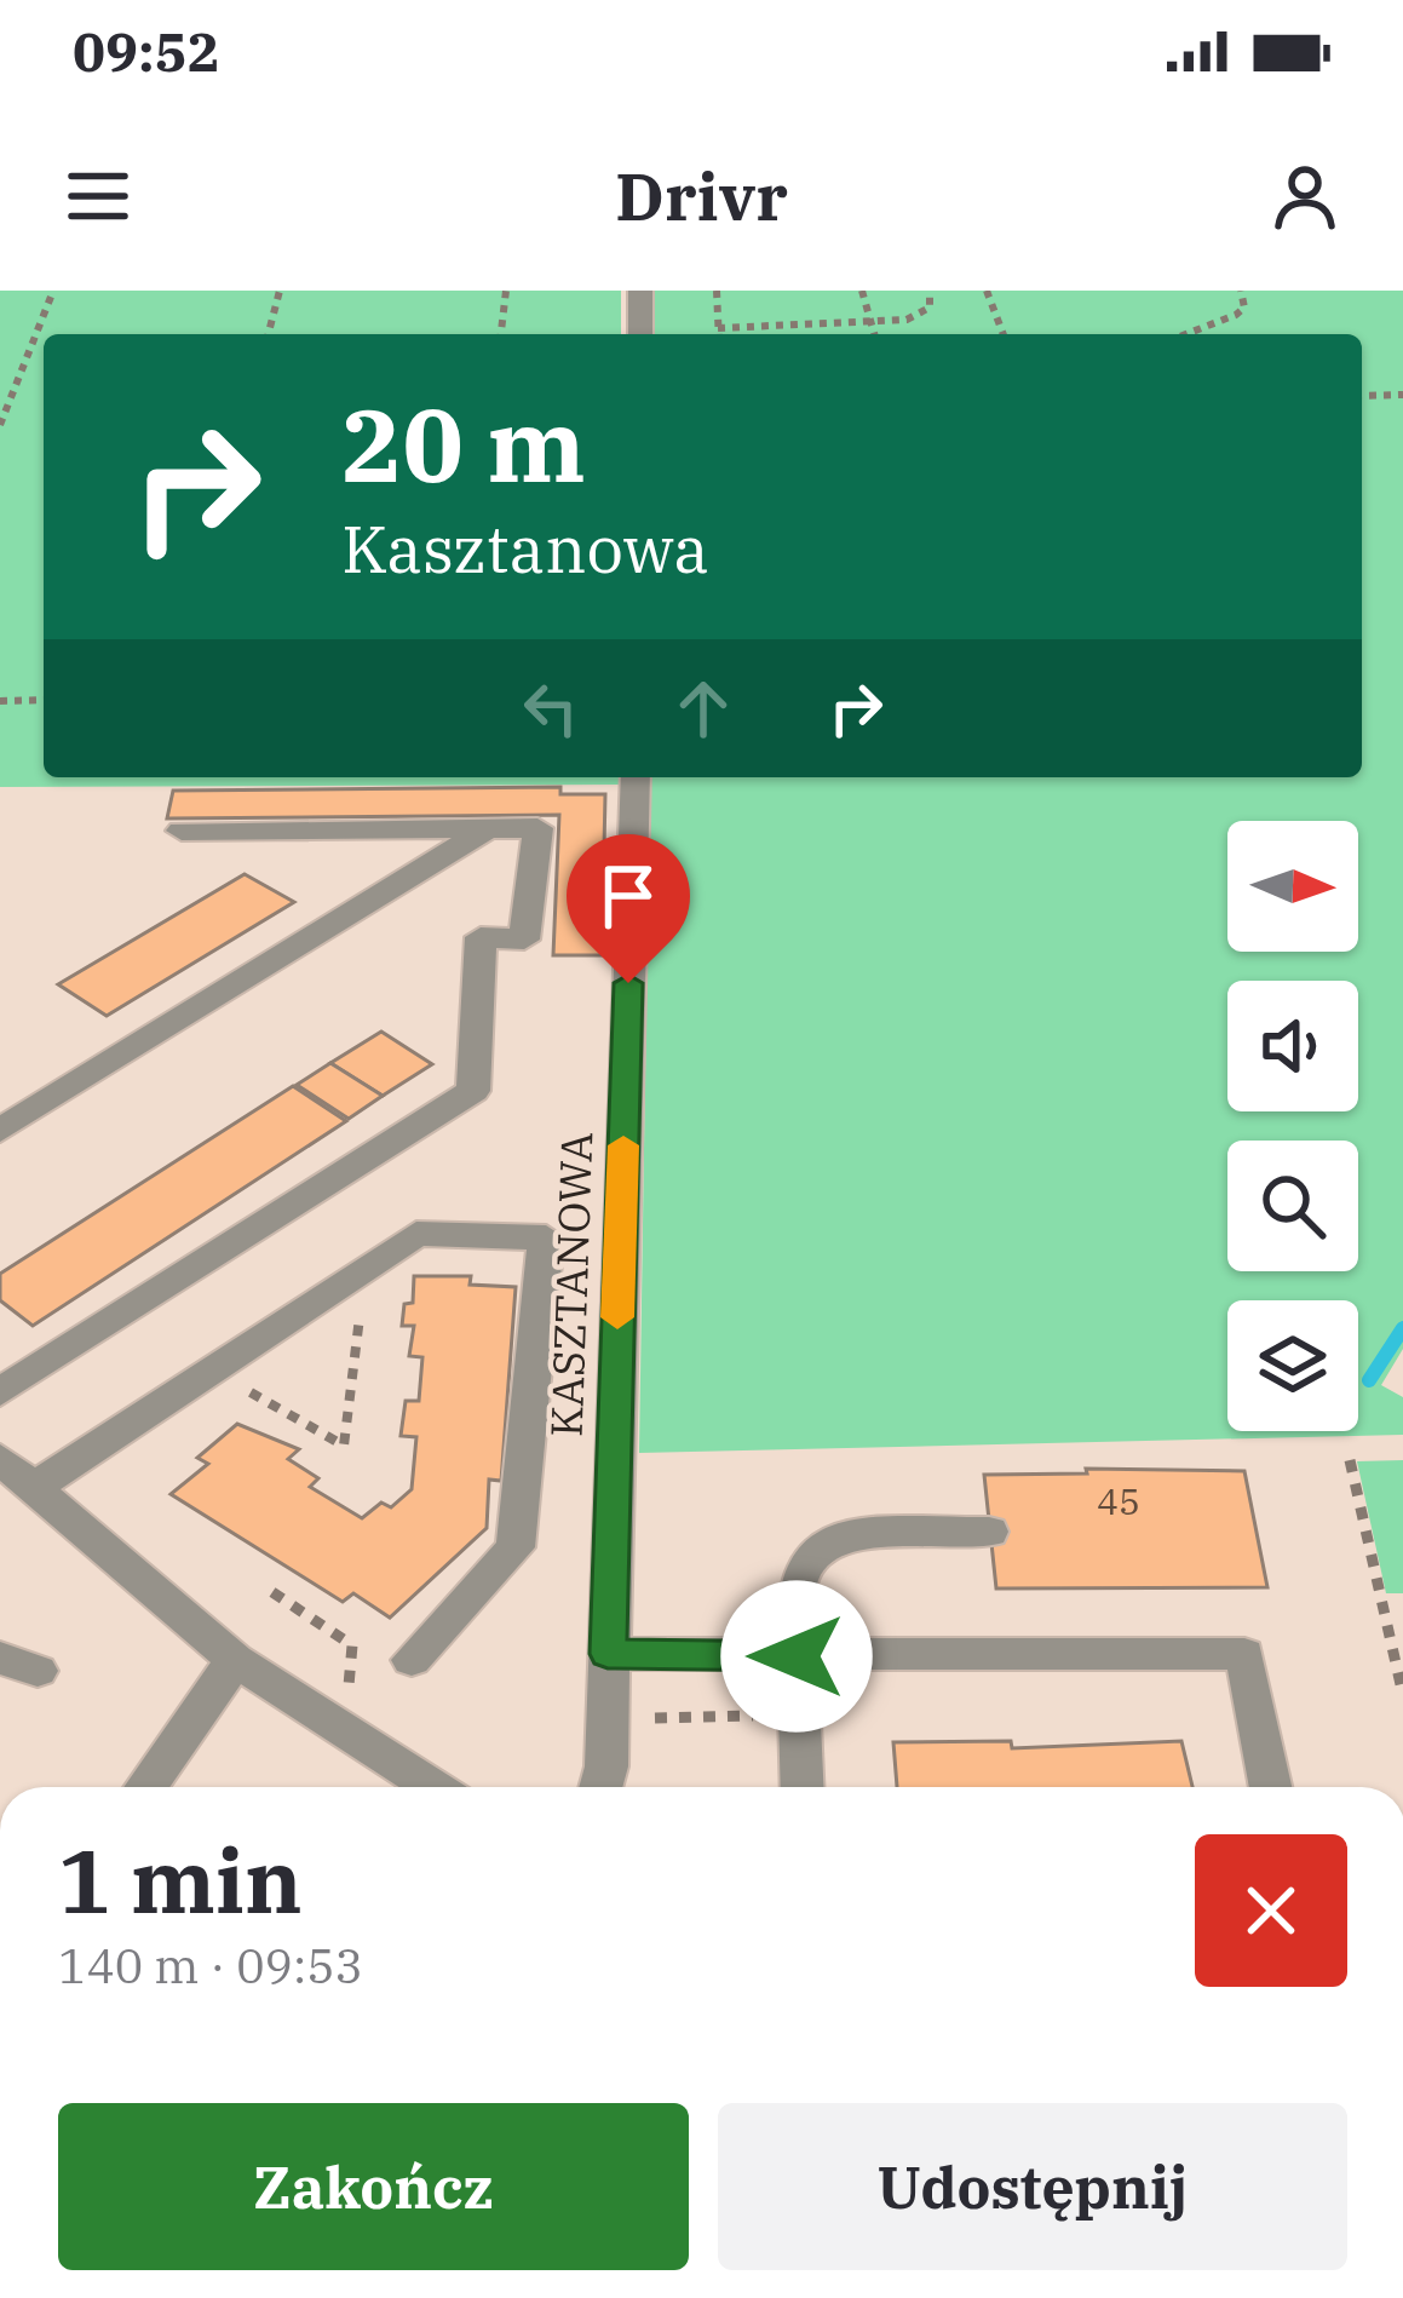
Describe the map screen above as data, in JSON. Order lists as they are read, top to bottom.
{
  "streets": {
    "street": ["KASZTANOWA"]
  },
  "house_numbers": ["45"],
  "north": "right",
  "page": {
    "status": "09:52",
    "header": "Drivr",
    "turn": ["20 m", "Kasztanowa"],
    "heading": ["1 min", "140 m · 09:53"],
    "buttons": ["Zakończ", "Udostępnij"]
  }
}
